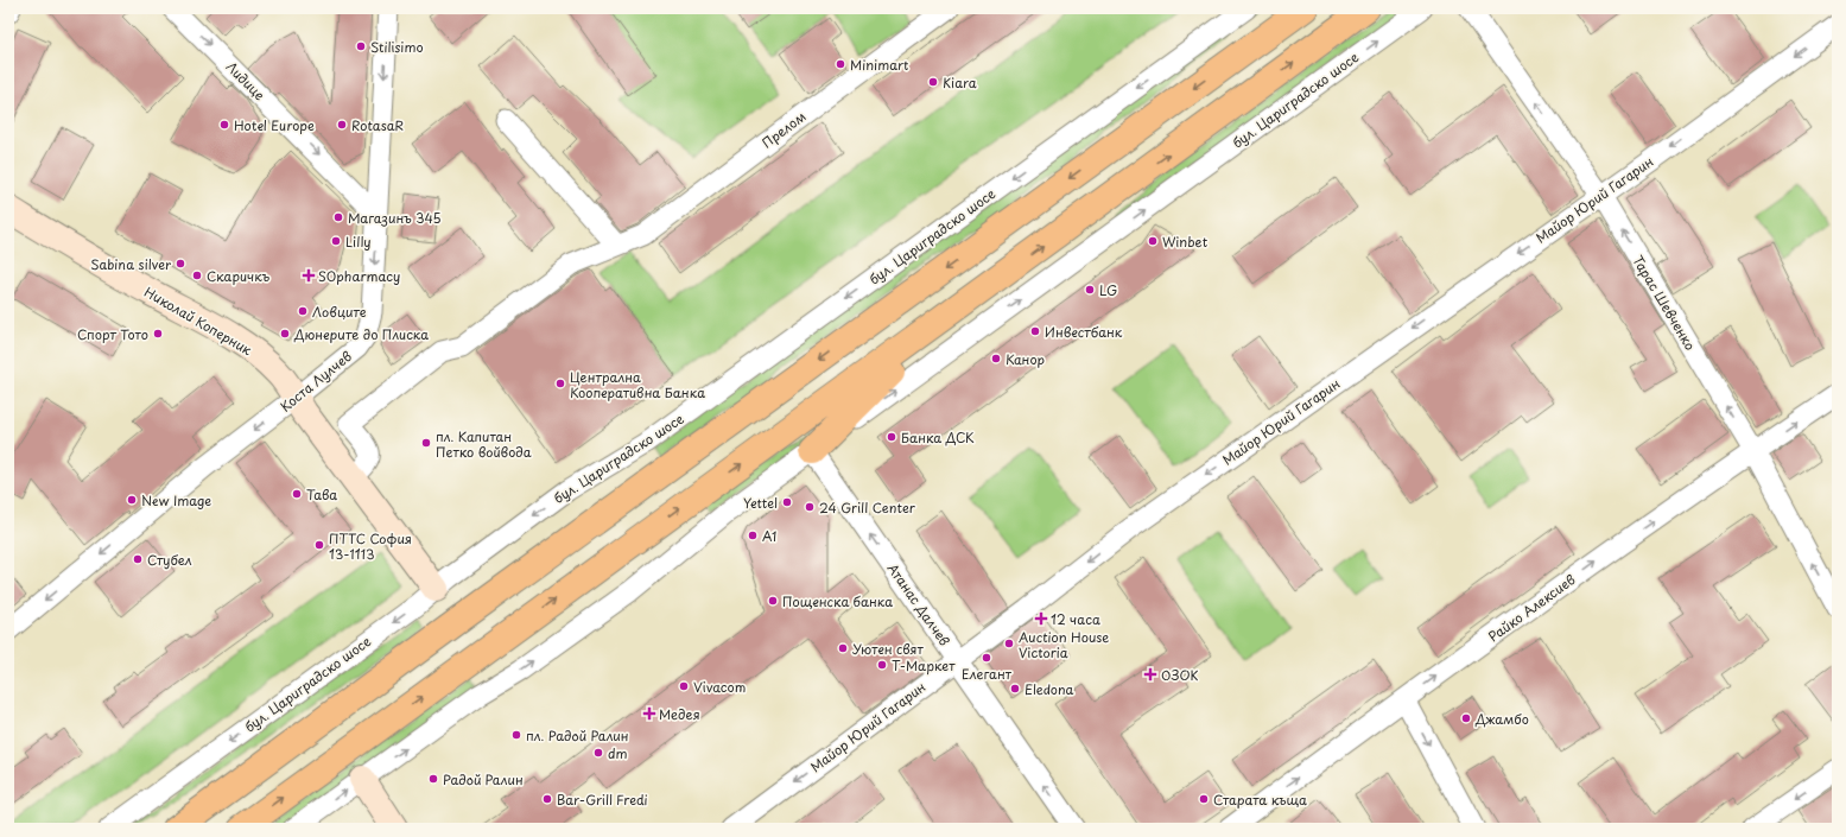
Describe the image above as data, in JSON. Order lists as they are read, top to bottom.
{
  "streets": {
    "street": [
      "Лидице",
      "бул. Цариградско шосе",
      "Прелом",
      "Майор Юрий Гагарин",
      "Тарас Шевченко",
      "Николай Коперник",
      "Коста Лулчев",
      "Атанас Далчев",
      "Райко Алексиев"
    ]
  },
  "crossings": [
    ["Лидице", "Коста Лулчев"],
    ["бул. Цариградско шосе", "Николай Коперник"],
    ["бул. Цариградско шосе", "Атанас Далчев"],
    ["Прелом", "Николай Коперник"],
    ["Майор Юрий Гагарин", "Тарас Шевченко"],
    ["Майор Юрий Гагарин", "Атанас Далчев"],
    ["Тарас Шевченко", "Райко Алексиев"],
    ["Николай Коперник", "Коста Лулчев"]
  ],
  "one_way": [
    "Лидице",
    "Майор Юрий Гагарин",
    "Тарас Шевченко",
    "Коста Лулчев",
    "Атанас Далчев",
    "Райко Алексиев"
  ],
  "places": {
    "other": [
      "Stilisimo",
      "Minimart",
      "Kiara",
      "Hotel Europe",
      "RotasaR",
      "Магазинъ 345",
      "Lilly",
      "Winbet",
      "Sabina silver",
      "Скаричкъ",
      "LG",
      "Ловците",
      "Инвестбанк",
      "Спорт Тото",
      "Дюнерите до Плиска",
      "Канор",
      "Централна Кооперативна Банка",
      "Банка ДСК",
      "пл. Капитан Петко войвода",
      "Тава",
      "New Image",
      "Yettel",
      "24 Grill Center",
      "A1",
      "ПТТС София 13-1113",
      "Стубел",
      "Пощенска банка",
      "Auction House Victoria",
      "Уютен свят",
      "Елегант",
      "Т-Маркет",
      "Vivacom",
      "Eledona",
      "Джамбо",
      "пл. Радой Ралин",
      "dm",
      "Радой Ралин",
      "Bar-Grill Fredi",
      "Старата къща"
    ],
    "health": [
      "SOpharmacy",
      "12 часа",
      "ОЗОК",
      "Медея"
    ]
  }
}
